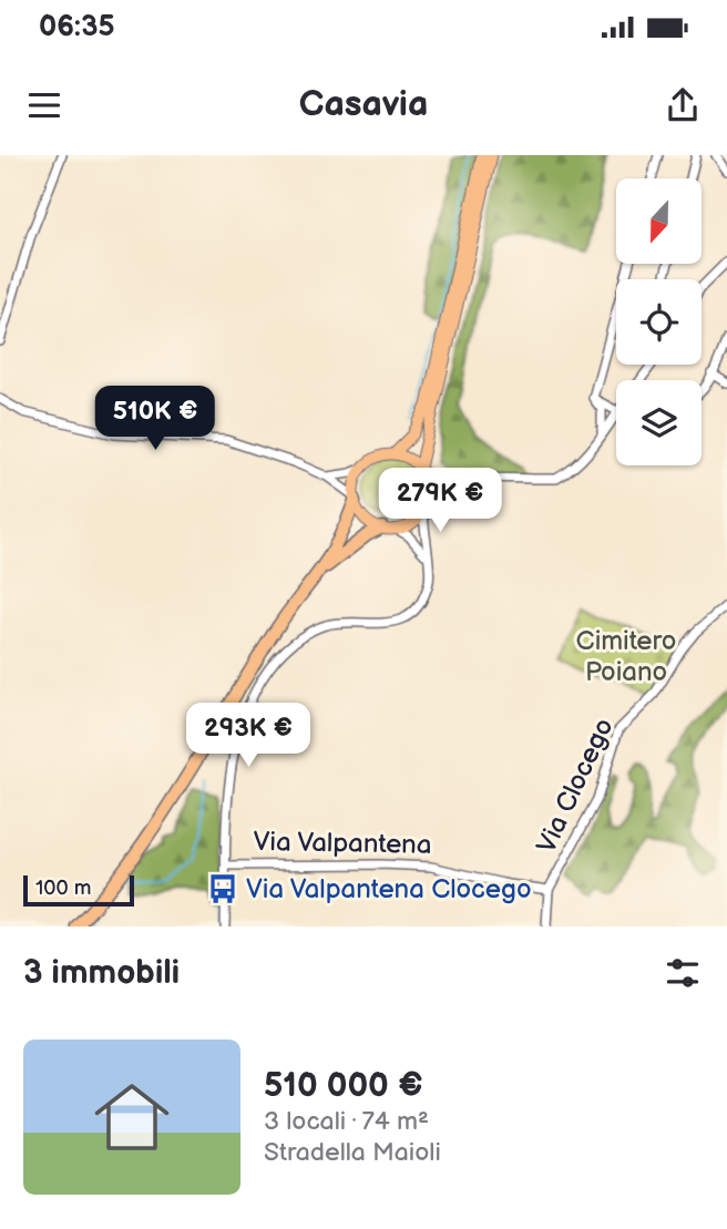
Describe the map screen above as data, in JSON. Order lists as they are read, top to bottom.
{
  "streets": {
    "main road": ["Via Valpantena"],
    "street": ["Via Clocego"]
  },
  "crossings": [
    ["Via Clocego", "Via Valpantena"]
  ],
  "parks": ["Cimitero Poiano"],
  "places": {
    "bus stop": ["Via Valpantena Clocego"]
  },
  "scale_bar": "100 m",
  "north": "bottom",
  "page": {
    "status": "06:35",
    "header": "Casavia",
    "price": ["510K €", "279K €", "293K €"],
    "scale": "100 m",
    "heading": "3 immobili",
    "list": [
      {
        "name": "510 000 €",
        "note": "3 locali · 74 m² · Stradella Maioli"
      }
    ]
  }
}
